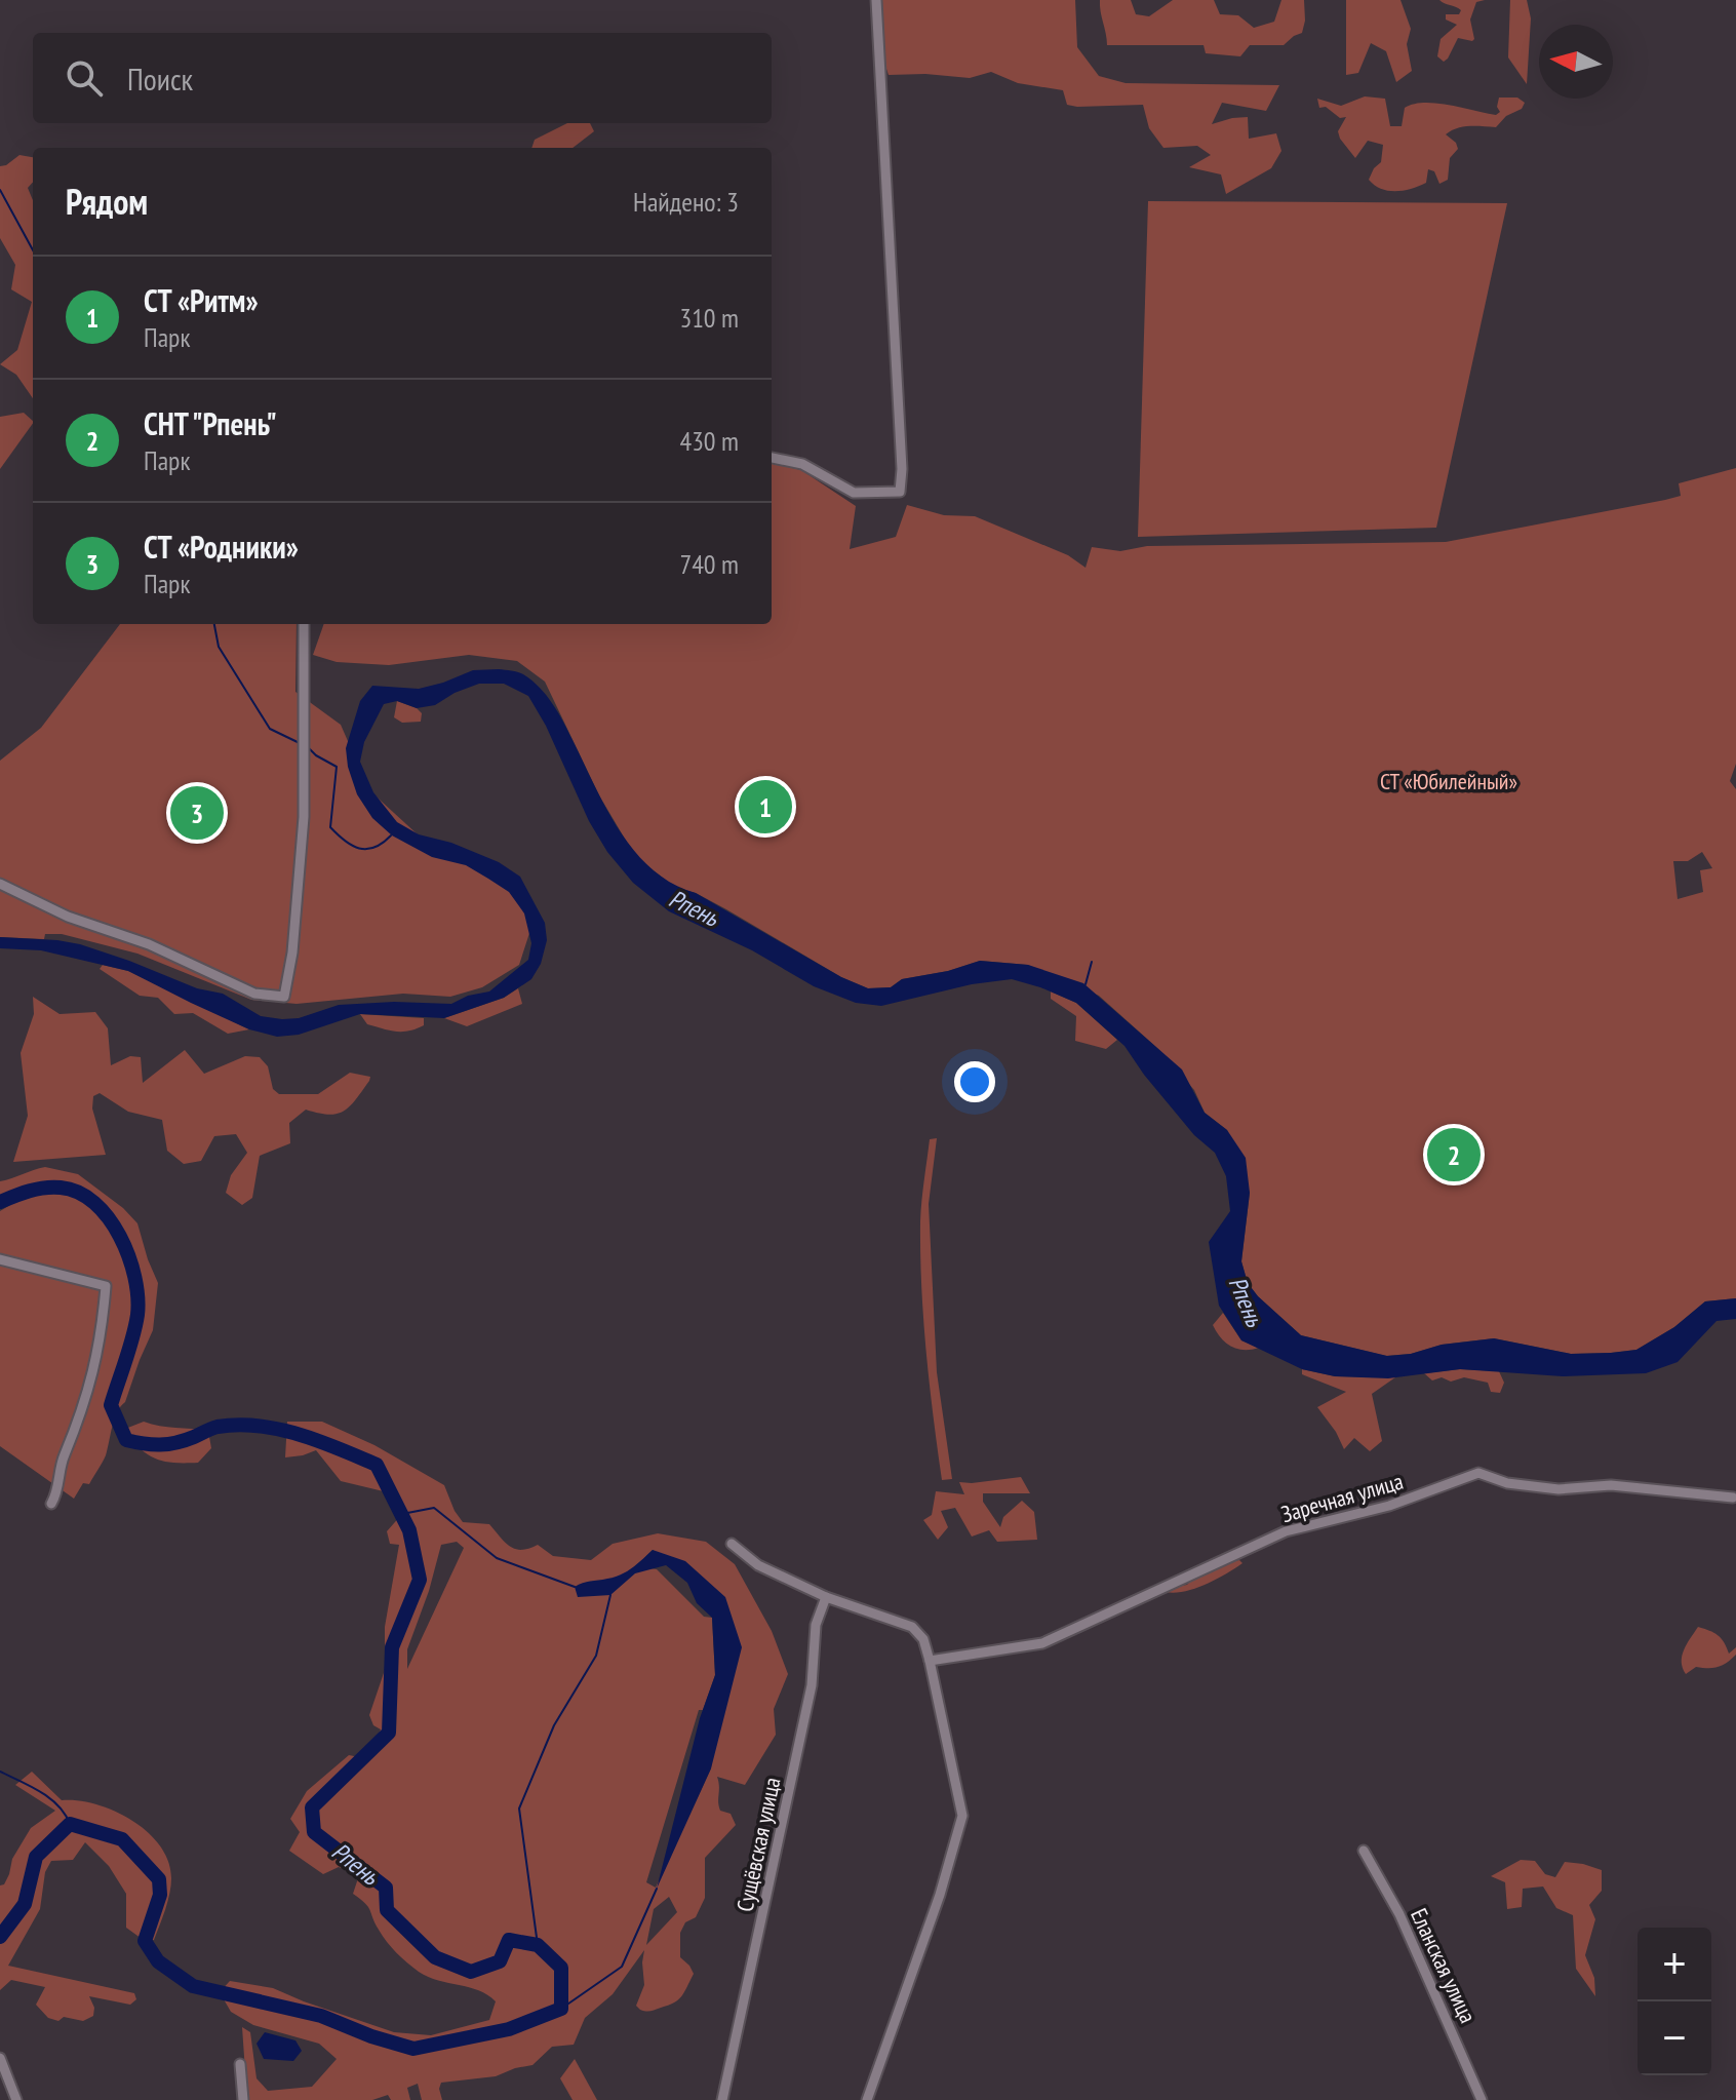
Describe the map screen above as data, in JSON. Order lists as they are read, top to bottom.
{
  "streets": {
    "street": ["Заречная улица", "Сущёвская улица", "Еланская улица"]
  },
  "water": ["Рпень"],
  "parks": ["СТ «Юбилейный»"],
  "north": "left",
  "page": {
    "search": "Поиск",
    "heading": ["Рядом", "Найдено: 3"],
    "list": [
      {
        "mark": "1",
        "name": "СТ «Ритм»",
        "note": "Парк",
        "value": "310 m"
      },
      {
        "mark": "2",
        "name": "СНТ \"Рпень\"",
        "note": "Парк",
        "value": "430 m"
      },
      {
        "mark": "3",
        "name": "СТ «Родники»",
        "note": "Парк",
        "value": "740 m"
      }
    ],
    "pins": ["1", "3", "2"],
    "map_buttons": ["+", "−"]
  }
}
